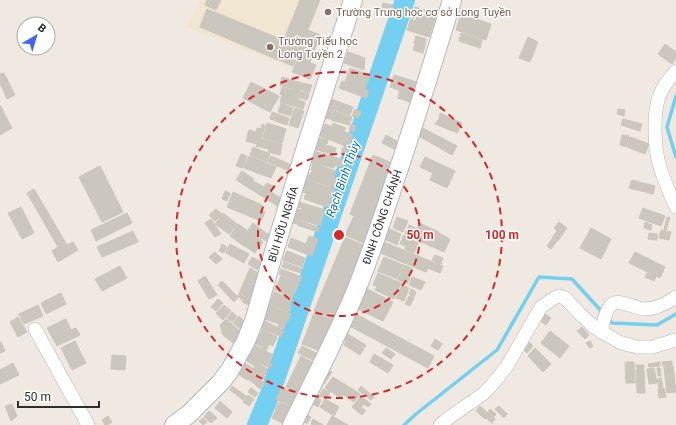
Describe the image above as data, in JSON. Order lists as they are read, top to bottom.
{
  "streets": {
    "main road": ["ĐINH CÔNG CHÁNH", "BÙI HỮU NGHĨA"]
  },
  "water": ["Rạch Bình Thủy"],
  "places": ["Trường Trung học cơ sở Long Tuyền", "Trường Tiểu học Long Tuyền 2"],
  "scale_bar": "50 m",
  "north": "top right",
  "rings": ["50 m", "100 m"]
}
